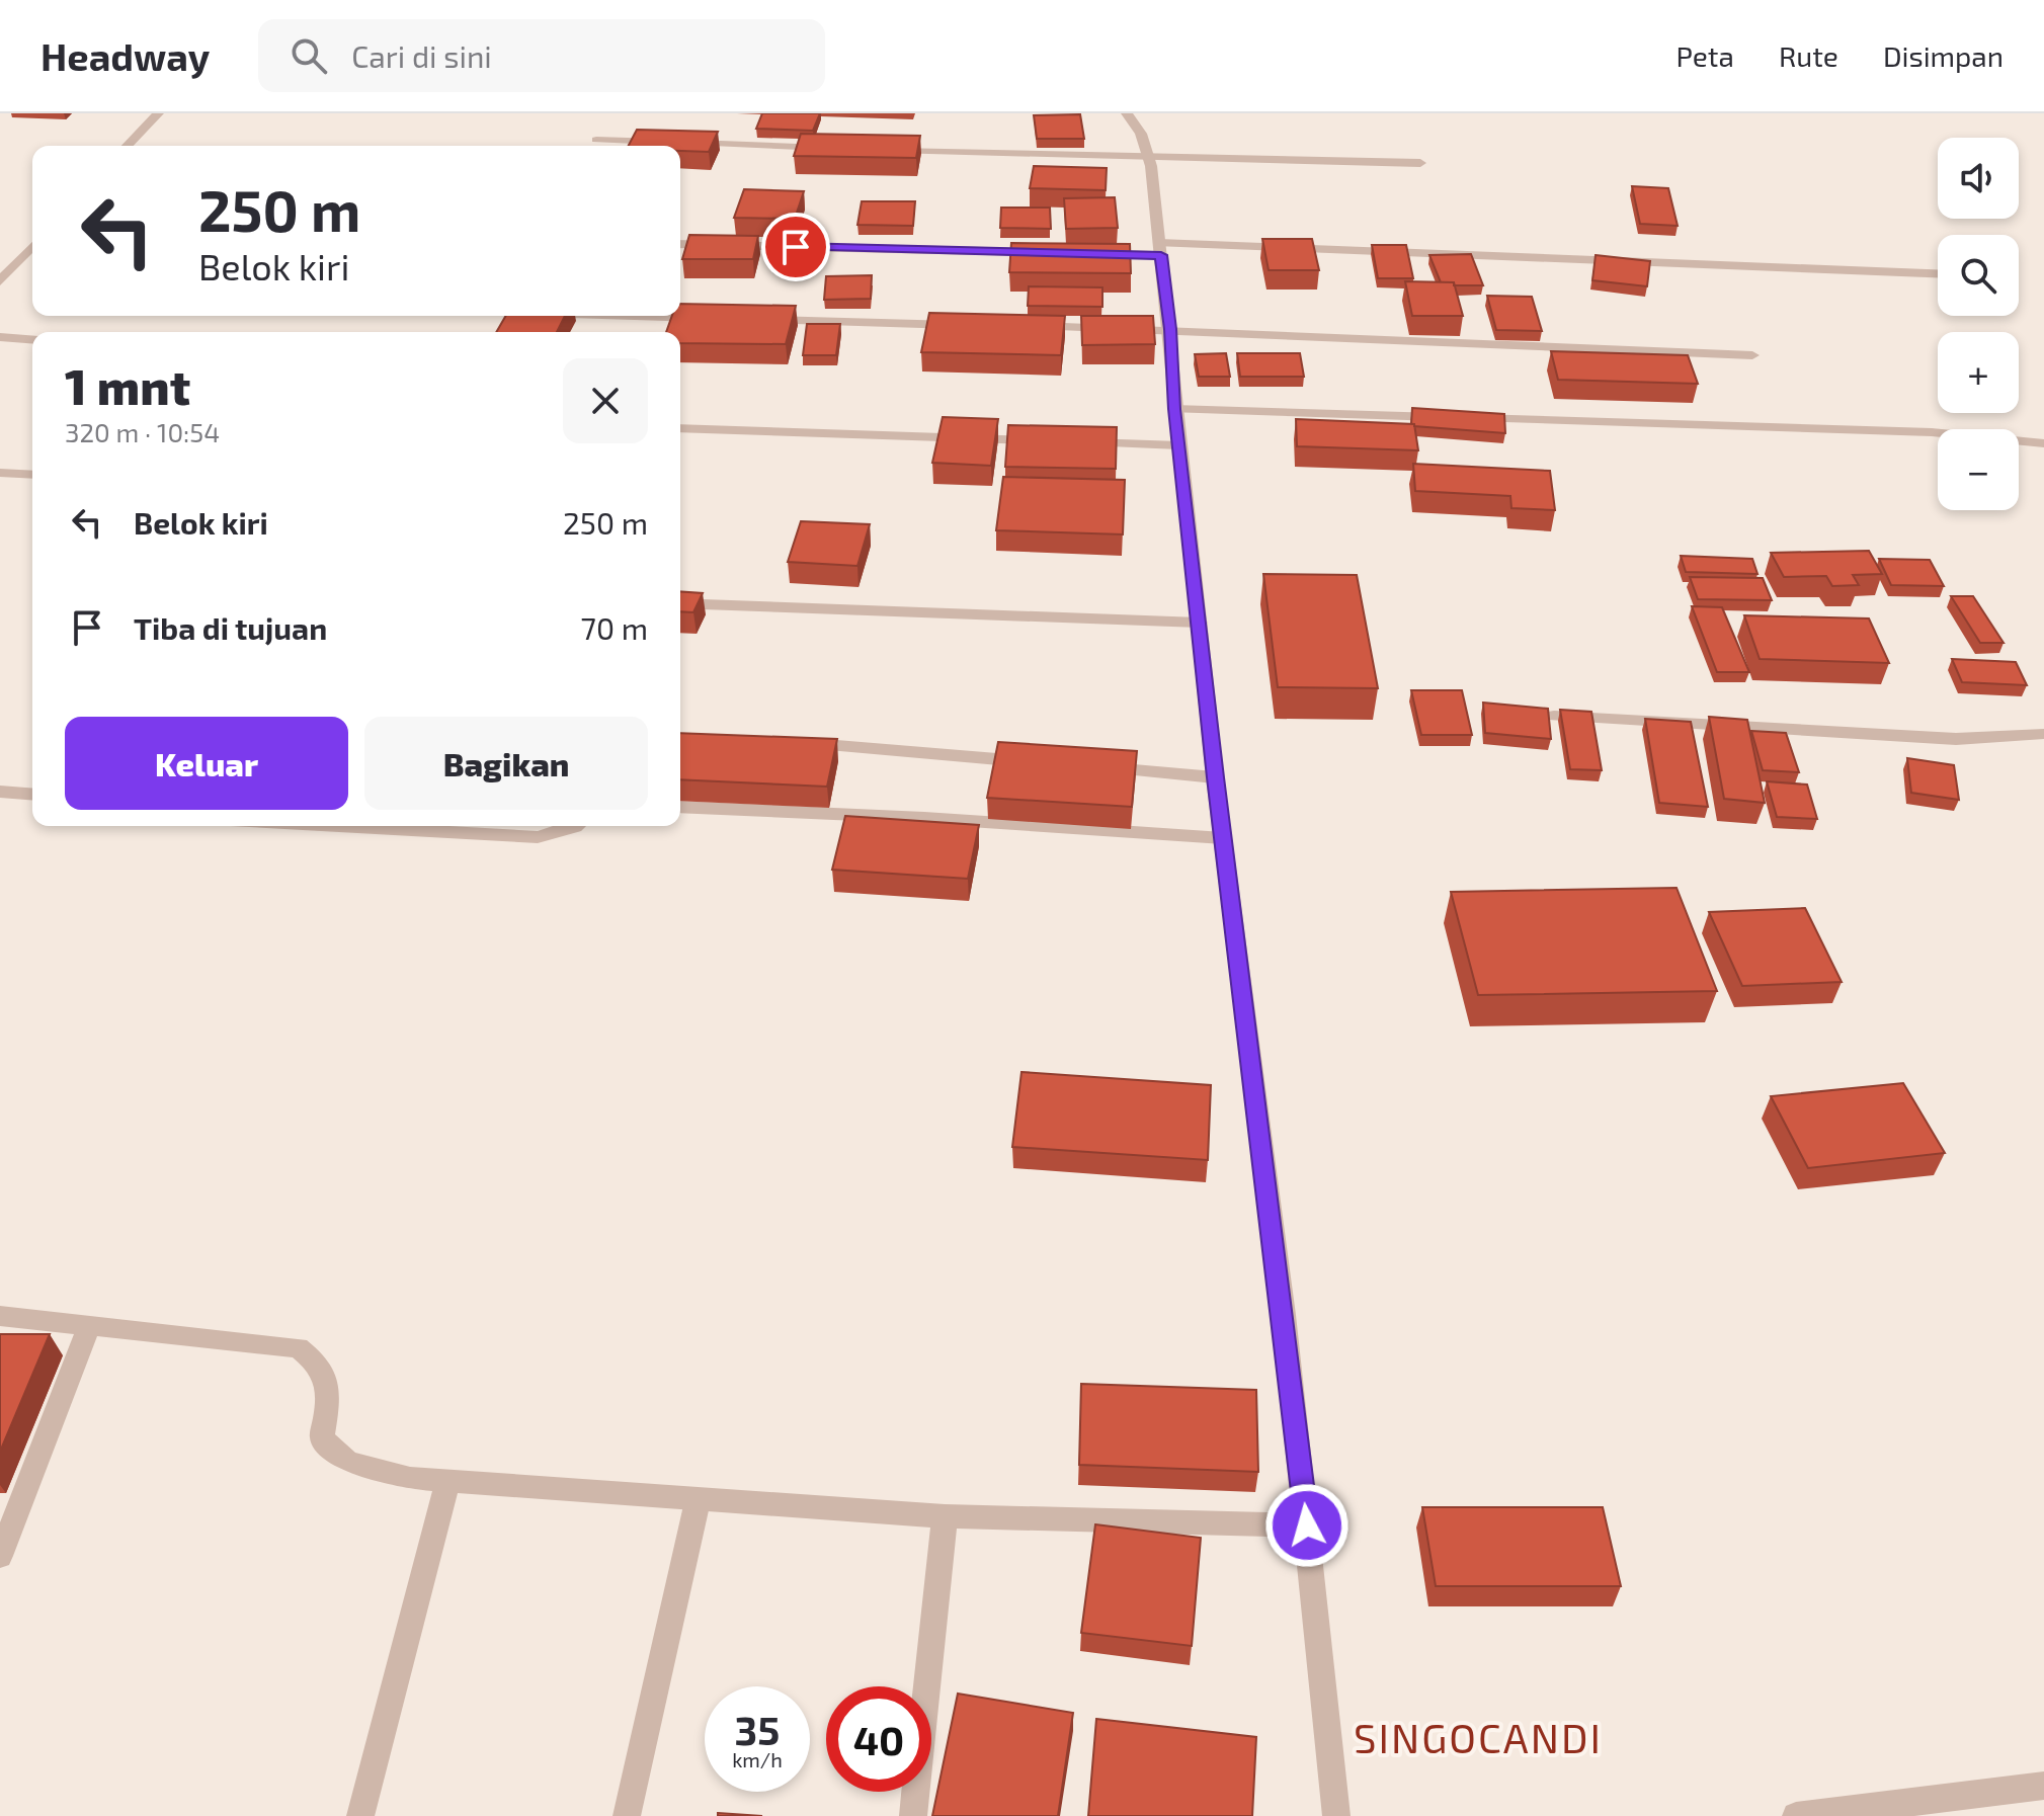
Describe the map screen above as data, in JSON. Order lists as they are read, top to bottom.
{
  "districts": ["SINGOCANDI"],
  "page": {
    "header": "Headway",
    "search": "Cari di sini",
    "nav": ["Peta", "Rute", "Disimpan"],
    "map_buttons": ["+", "−"],
    "turn": ["250 m", "Belok kiri"],
    "heading": ["1 mnt", "320 m · 10:54"],
    "list": [
      {
        "name": "Belok kiri",
        "value": "250 m"
      },
      {
        "name": "Tiba di tujuan",
        "value": "70 m"
      }
    ],
    "buttons": ["Keluar", "Bagikan"],
    "speed": "35 km/h",
    "limit": "40"
  }
}
